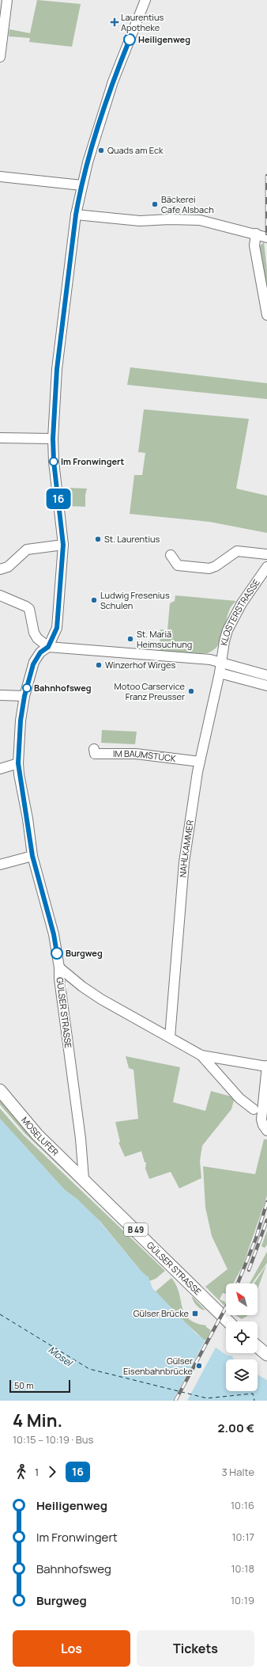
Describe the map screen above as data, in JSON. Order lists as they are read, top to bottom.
{
  "streets": {
    "main road": ["GÜLSER STRASSE", "MOSELUFER", "B 49"],
    "street": ["KLOSTERSTRASSE", "IM BAUMSTÜCK", "NAHLKAMMER"]
  },
  "crossings": [
    ["KLOSTERSTRASSE", "NAHLKAMMER"],
    ["IM BAUMSTÜCK", "NAHLKAMMER"],
    ["GÜLSER STRASSE", "MOSELUFER"]
  ],
  "water": ["Mosel"],
  "places": {
    "health": ["Laurentius Apotheke"],
    "other": [
      "Heiligenweg",
      "Quads am Eck",
      "Bäckerei Cafe Alsbach",
      "Im Fronwingert",
      "St. Laurentius",
      "Ludwig Fresenius Schulen",
      "St. Mariä Heimsuchung",
      "Winzerhof Wirges",
      "Bahnhofsweg",
      "Motoo Carservice Franz Preusser",
      "Burgweg",
      "Gülser Eisenbahnbrücke"
    ],
    "transit": ["Gülser Brücke"]
  },
  "lines": ["bus line 16"],
  "scale_bar": "50 m",
  "north": "top left",
  "page": {
    "on_map": "16",
    "scale": "50 m",
    "heading": ["4 Min.", "10:15 – 10:19 · Bus", "2.00 €"],
    "legs": ["1", "16", "3 Halte"],
    "list": [
      {
        "name": "Heiligenweg",
        "value": "10:16"
      },
      {
        "name": "Im Fronwingert",
        "value": "10:17"
      },
      {
        "name": "Bahnhofsweg",
        "value": "10:18"
      },
      {
        "name": "Burgweg",
        "value": "10:19"
      }
    ],
    "buttons": ["Los", "Tickets"]
  }
}
